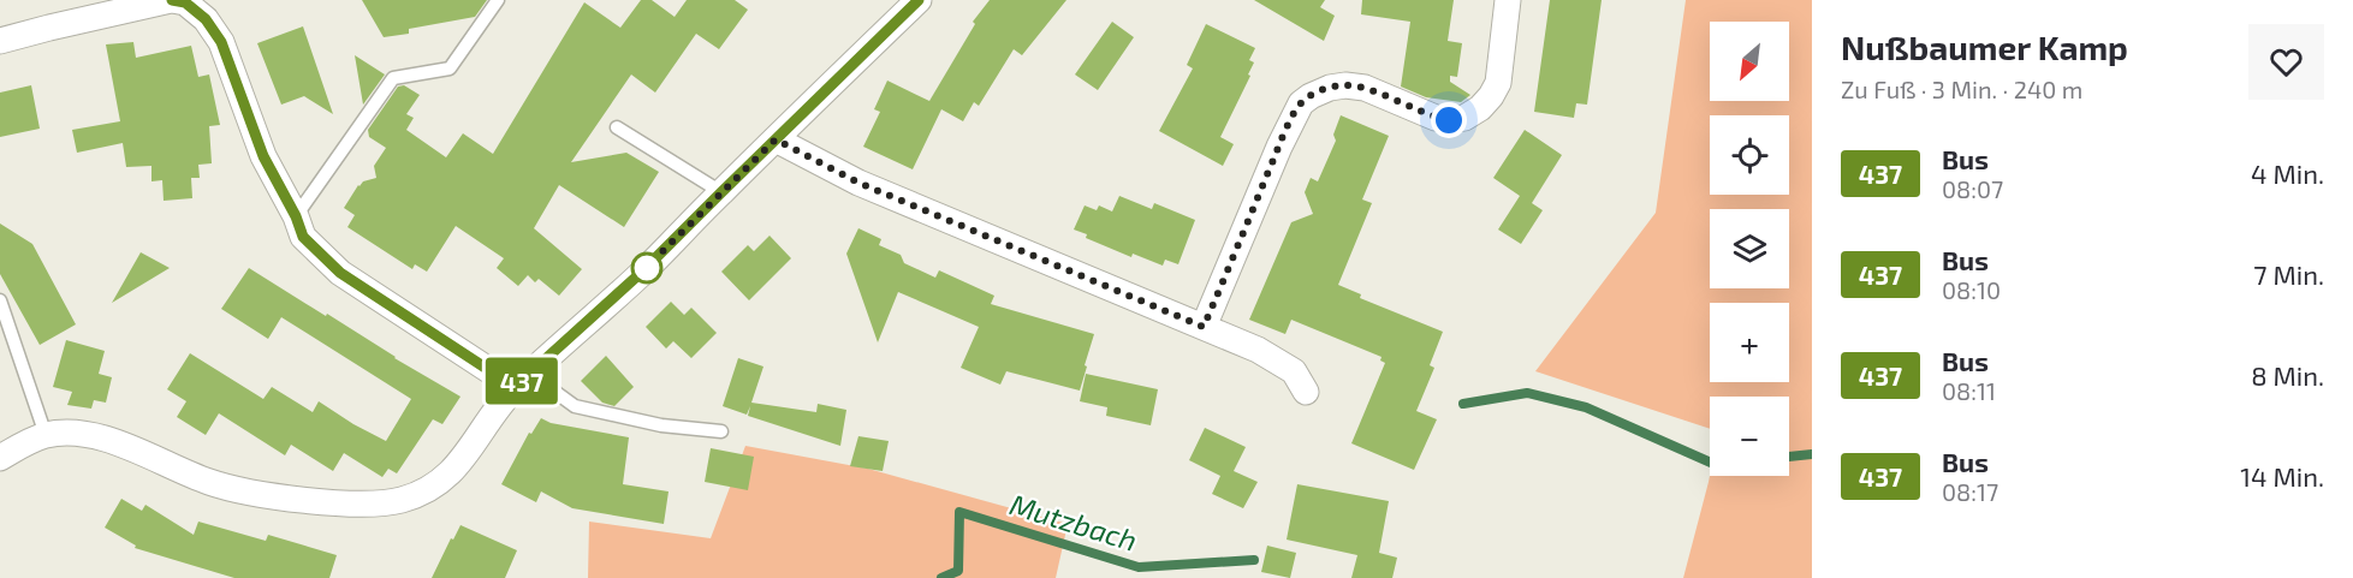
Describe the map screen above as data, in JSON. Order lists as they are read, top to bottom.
{
  "water": ["Mutzbach"],
  "lines": ["bus line 437"],
  "north": "bottom left",
  "page": {
    "on_map": "437",
    "heading": ["Nußbaumer Kamp", "Zu Fuß · 3 Min. · 240 m"],
    "map_buttons": ["+", "−"],
    "list": [
      {
        "mark": "437",
        "name": "Bus",
        "note": "08:07",
        "value": "4 Min."
      },
      {
        "mark": "437",
        "name": "Bus",
        "note": "08:10",
        "value": "7 Min."
      },
      {
        "mark": "437",
        "name": "Bus",
        "note": "08:11",
        "value": "8 Min."
      },
      {
        "mark": "437",
        "name": "Bus",
        "note": "08:17",
        "value": "14 Min."
      }
    ]
  }
}
